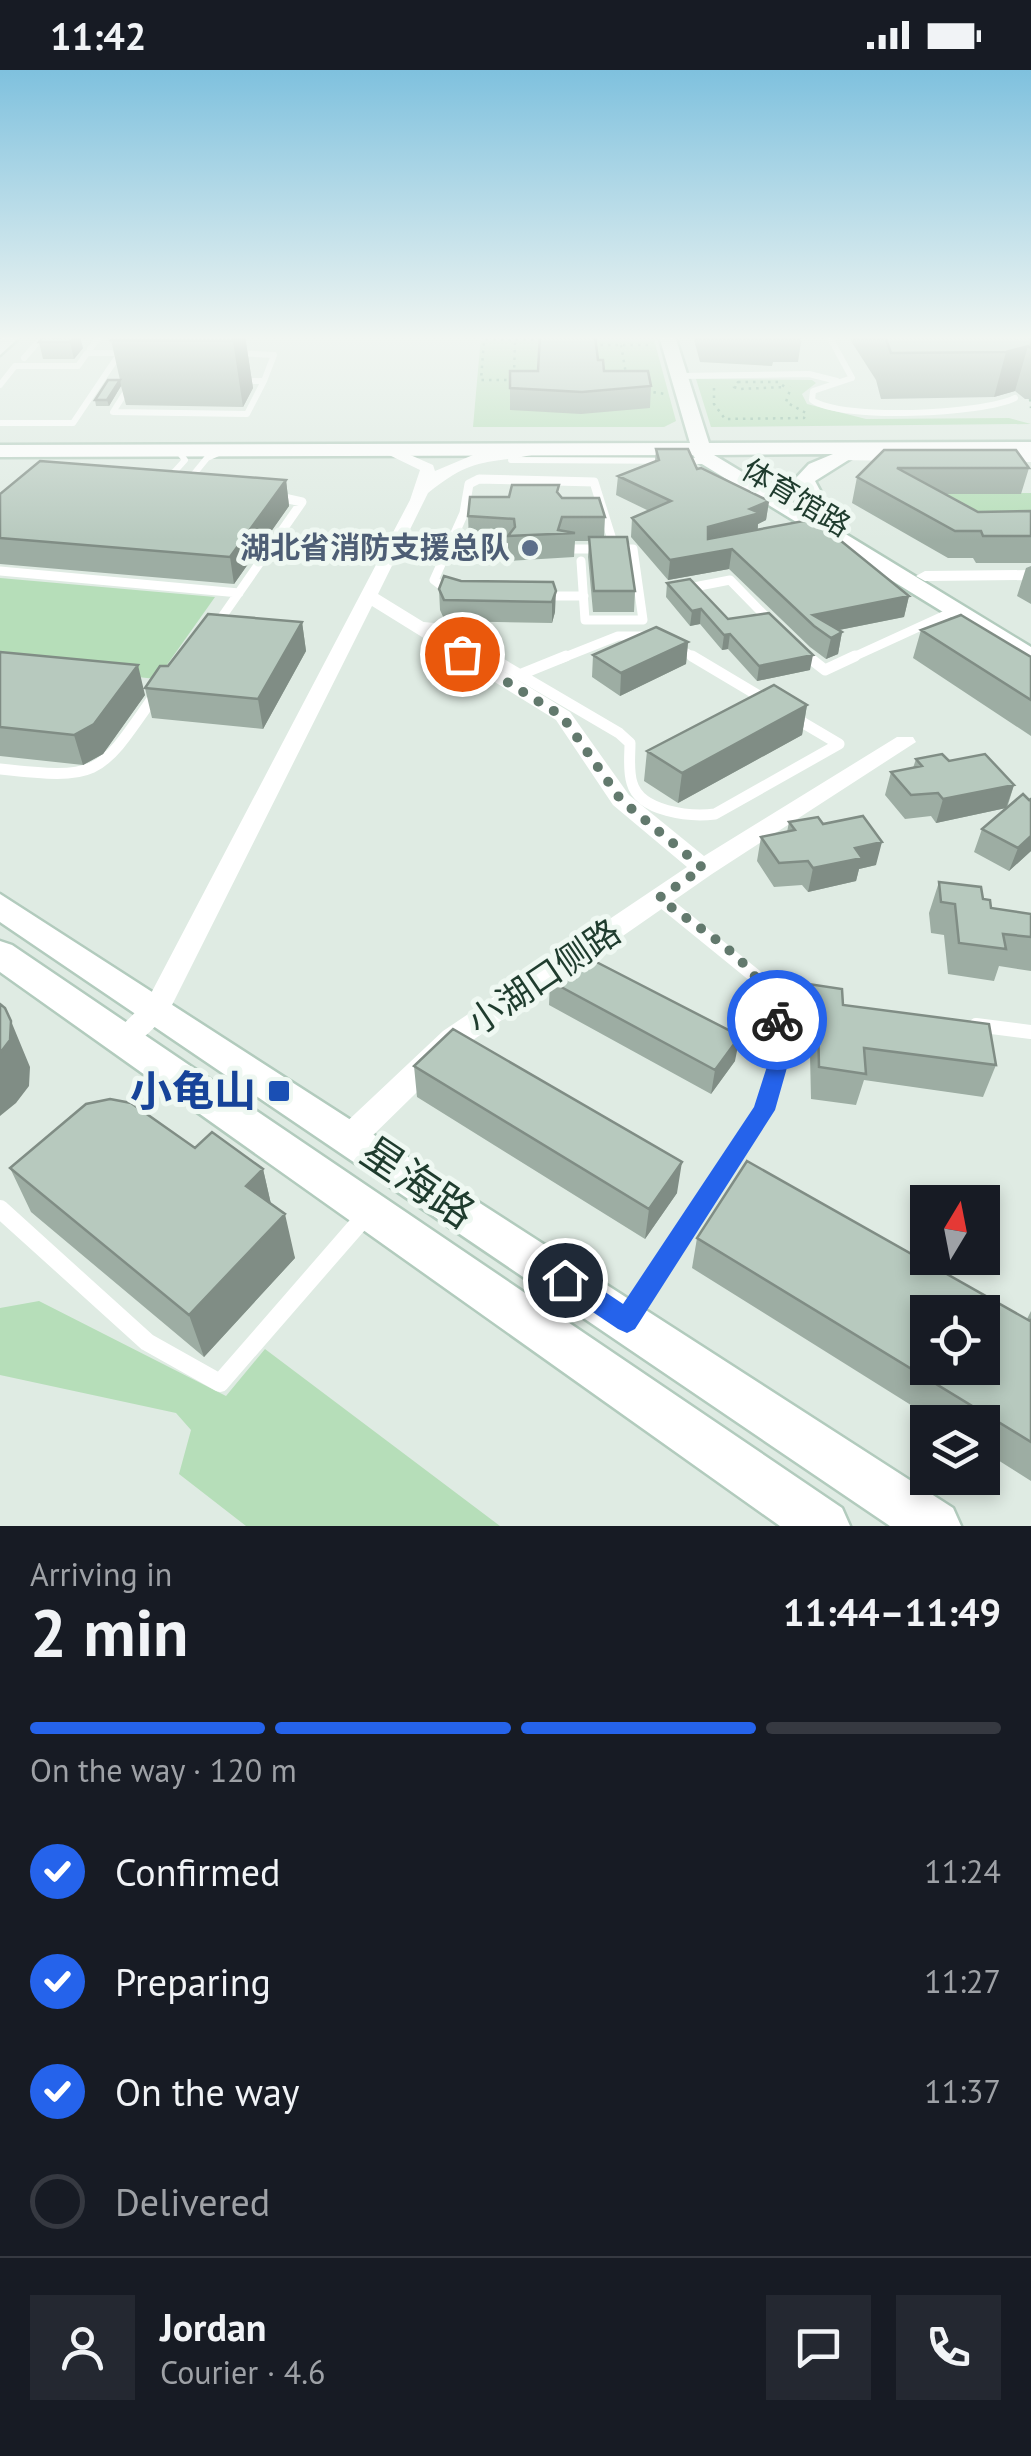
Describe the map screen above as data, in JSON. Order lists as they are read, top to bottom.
{
  "streets": {
    "main road": ["体育馆路", "星海路"],
    "street": ["小湖口侧路"]
  },
  "crossings": [
    ["小湖口侧路", "星海路"]
  ],
  "places": {
    "other": ["湖北省消防支援总队"],
    "transit": ["小龟山"]
  },
  "north": "top",
  "page": {
    "status": "11:42",
    "heading": ["2 min", "Arriving in", "11:44–11:49"],
    "panel": ["Jordan", "Courier · 4.6"],
    "bar": "On the way · 120 m",
    "list": [
      ["Confirmed", "11:24"],
      ["Preparing", "11:27"],
      ["On the way", "11:37"],
      "Delivered"
    ]
  }
}
